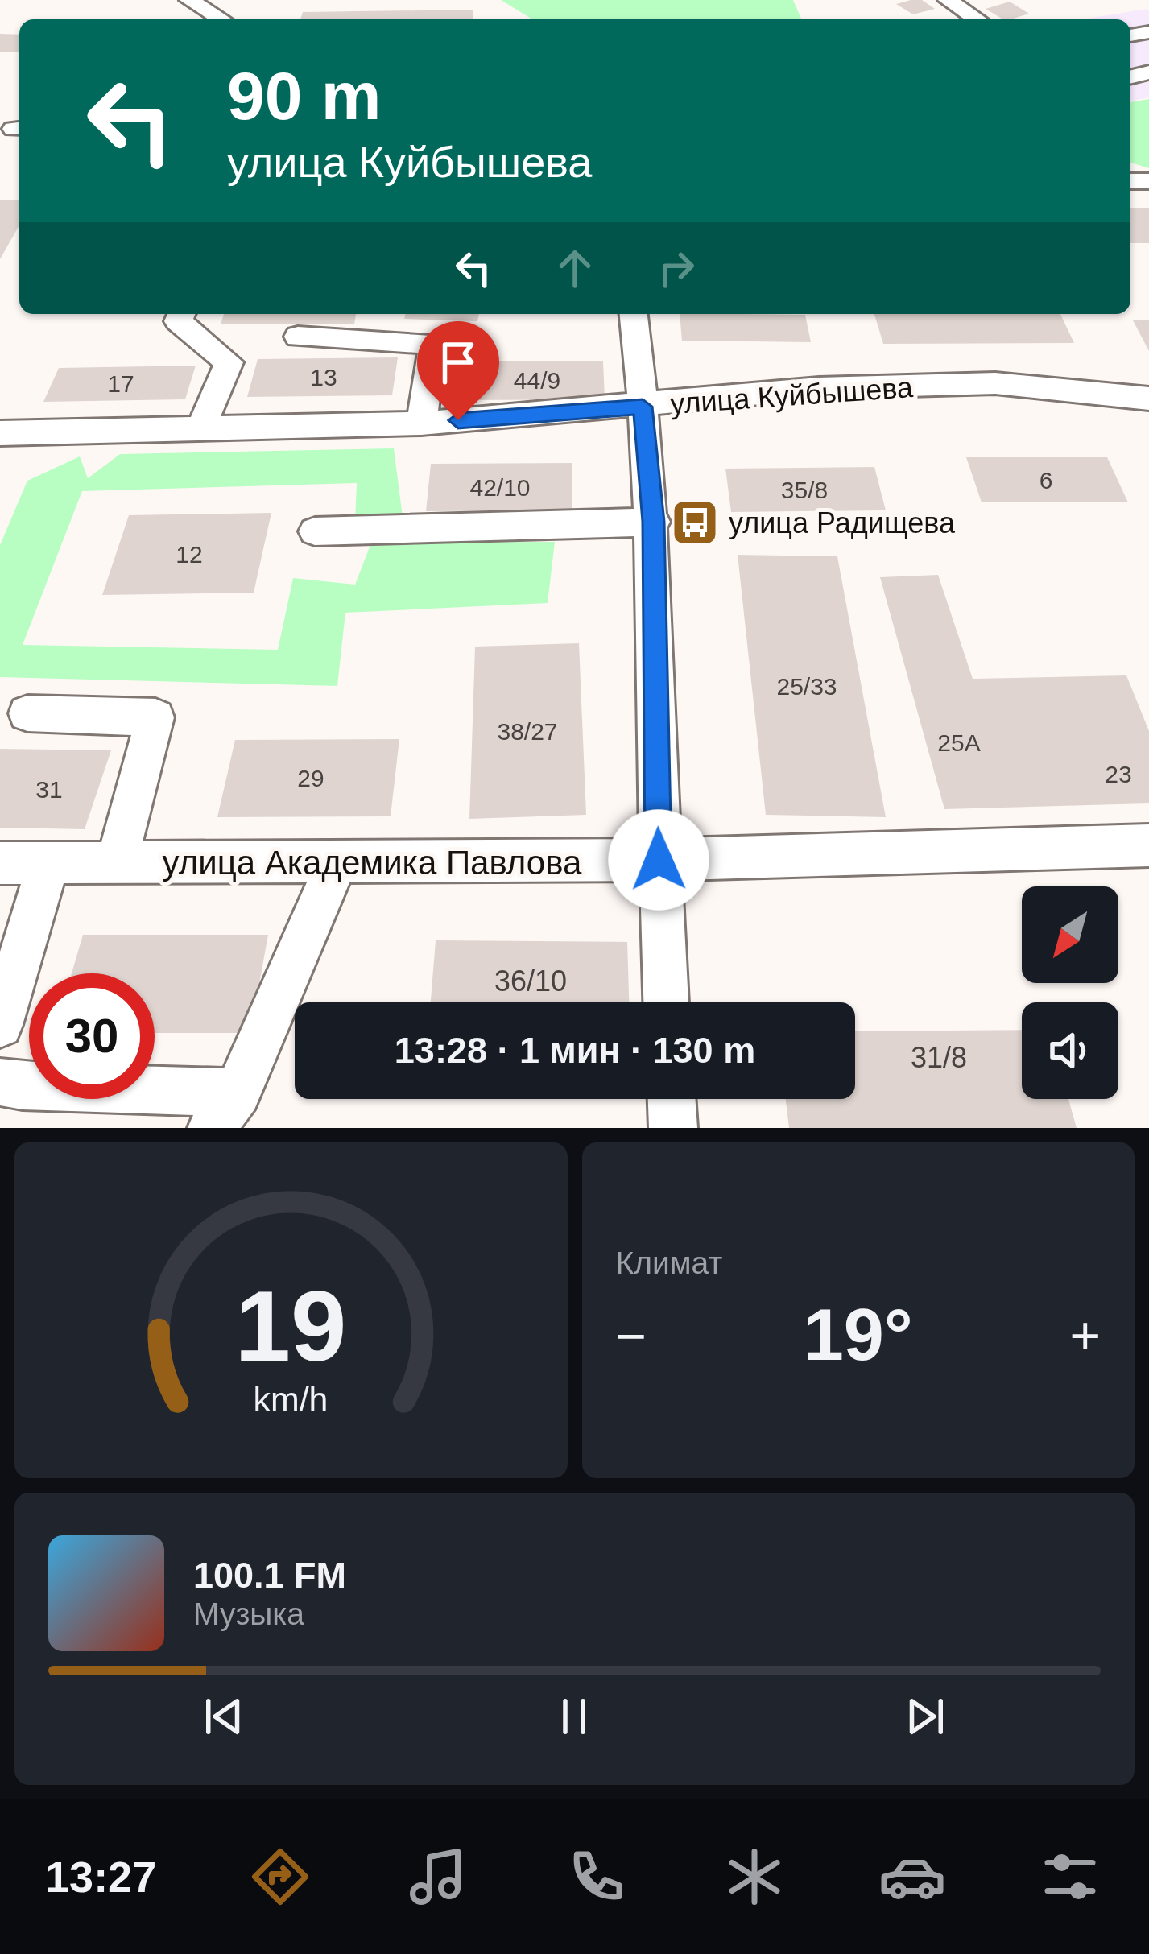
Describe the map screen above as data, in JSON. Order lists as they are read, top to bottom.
{
  "streets": {
    "street": ["улица Куйбышева", "улица Академика Павлова"]
  },
  "places": {
    "bus stop": ["улица Радищева"]
  },
  "house_numbers": [
    "13",
    "44/9",
    "17",
    "6",
    "42/10",
    "35/8",
    "12",
    "25/33",
    "38/27",
    "25А",
    "23",
    "29",
    "31",
    "36/10",
    "31/8"
  ],
  "north": "bottom left",
  "page": {
    "turn": ["90 m", "улица Куйбышева"],
    "limit": "30",
    "trip": "13:28 · 1 мин · 130 m",
    "tile": "Климат",
    "heat": ["−", "19°", "+"],
    "song": ["100.1 FM", "Музыка"],
    "tabs": "13:27",
    "gauge": ["19", "km/h"]
  }
}
